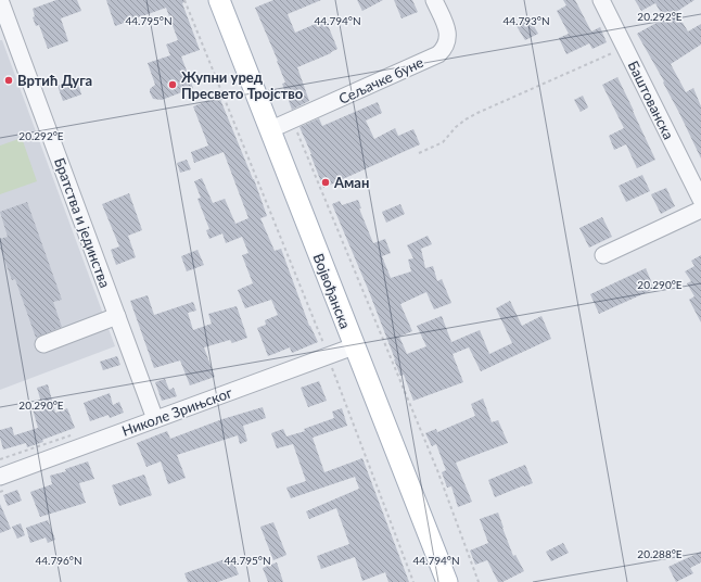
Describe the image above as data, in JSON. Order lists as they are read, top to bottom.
{
  "streets": {
    "main road": ["Војвођанска"],
    "street": [
      "Сељачке буне",
      "Баштованска",
      "Братства и јединства",
      "Николе Зрињског"
    ]
  },
  "crossings": [
    ["Сељачке буне", "Војвођанска"],
    ["Братства и јединства", "Николе Зрињског"],
    ["Војвођанска", "Николе Зрињског"]
  ],
  "places": ["Вртић Дуга", "Жупни уред Пресвето Тројство", "Аман"],
  "coordinates": [
    "20.292°E",
    "44.795°N",
    "44.794°N",
    "44.793°N",
    "20.290°E",
    "20.288°E",
    "44.796°N"
  ]
}
